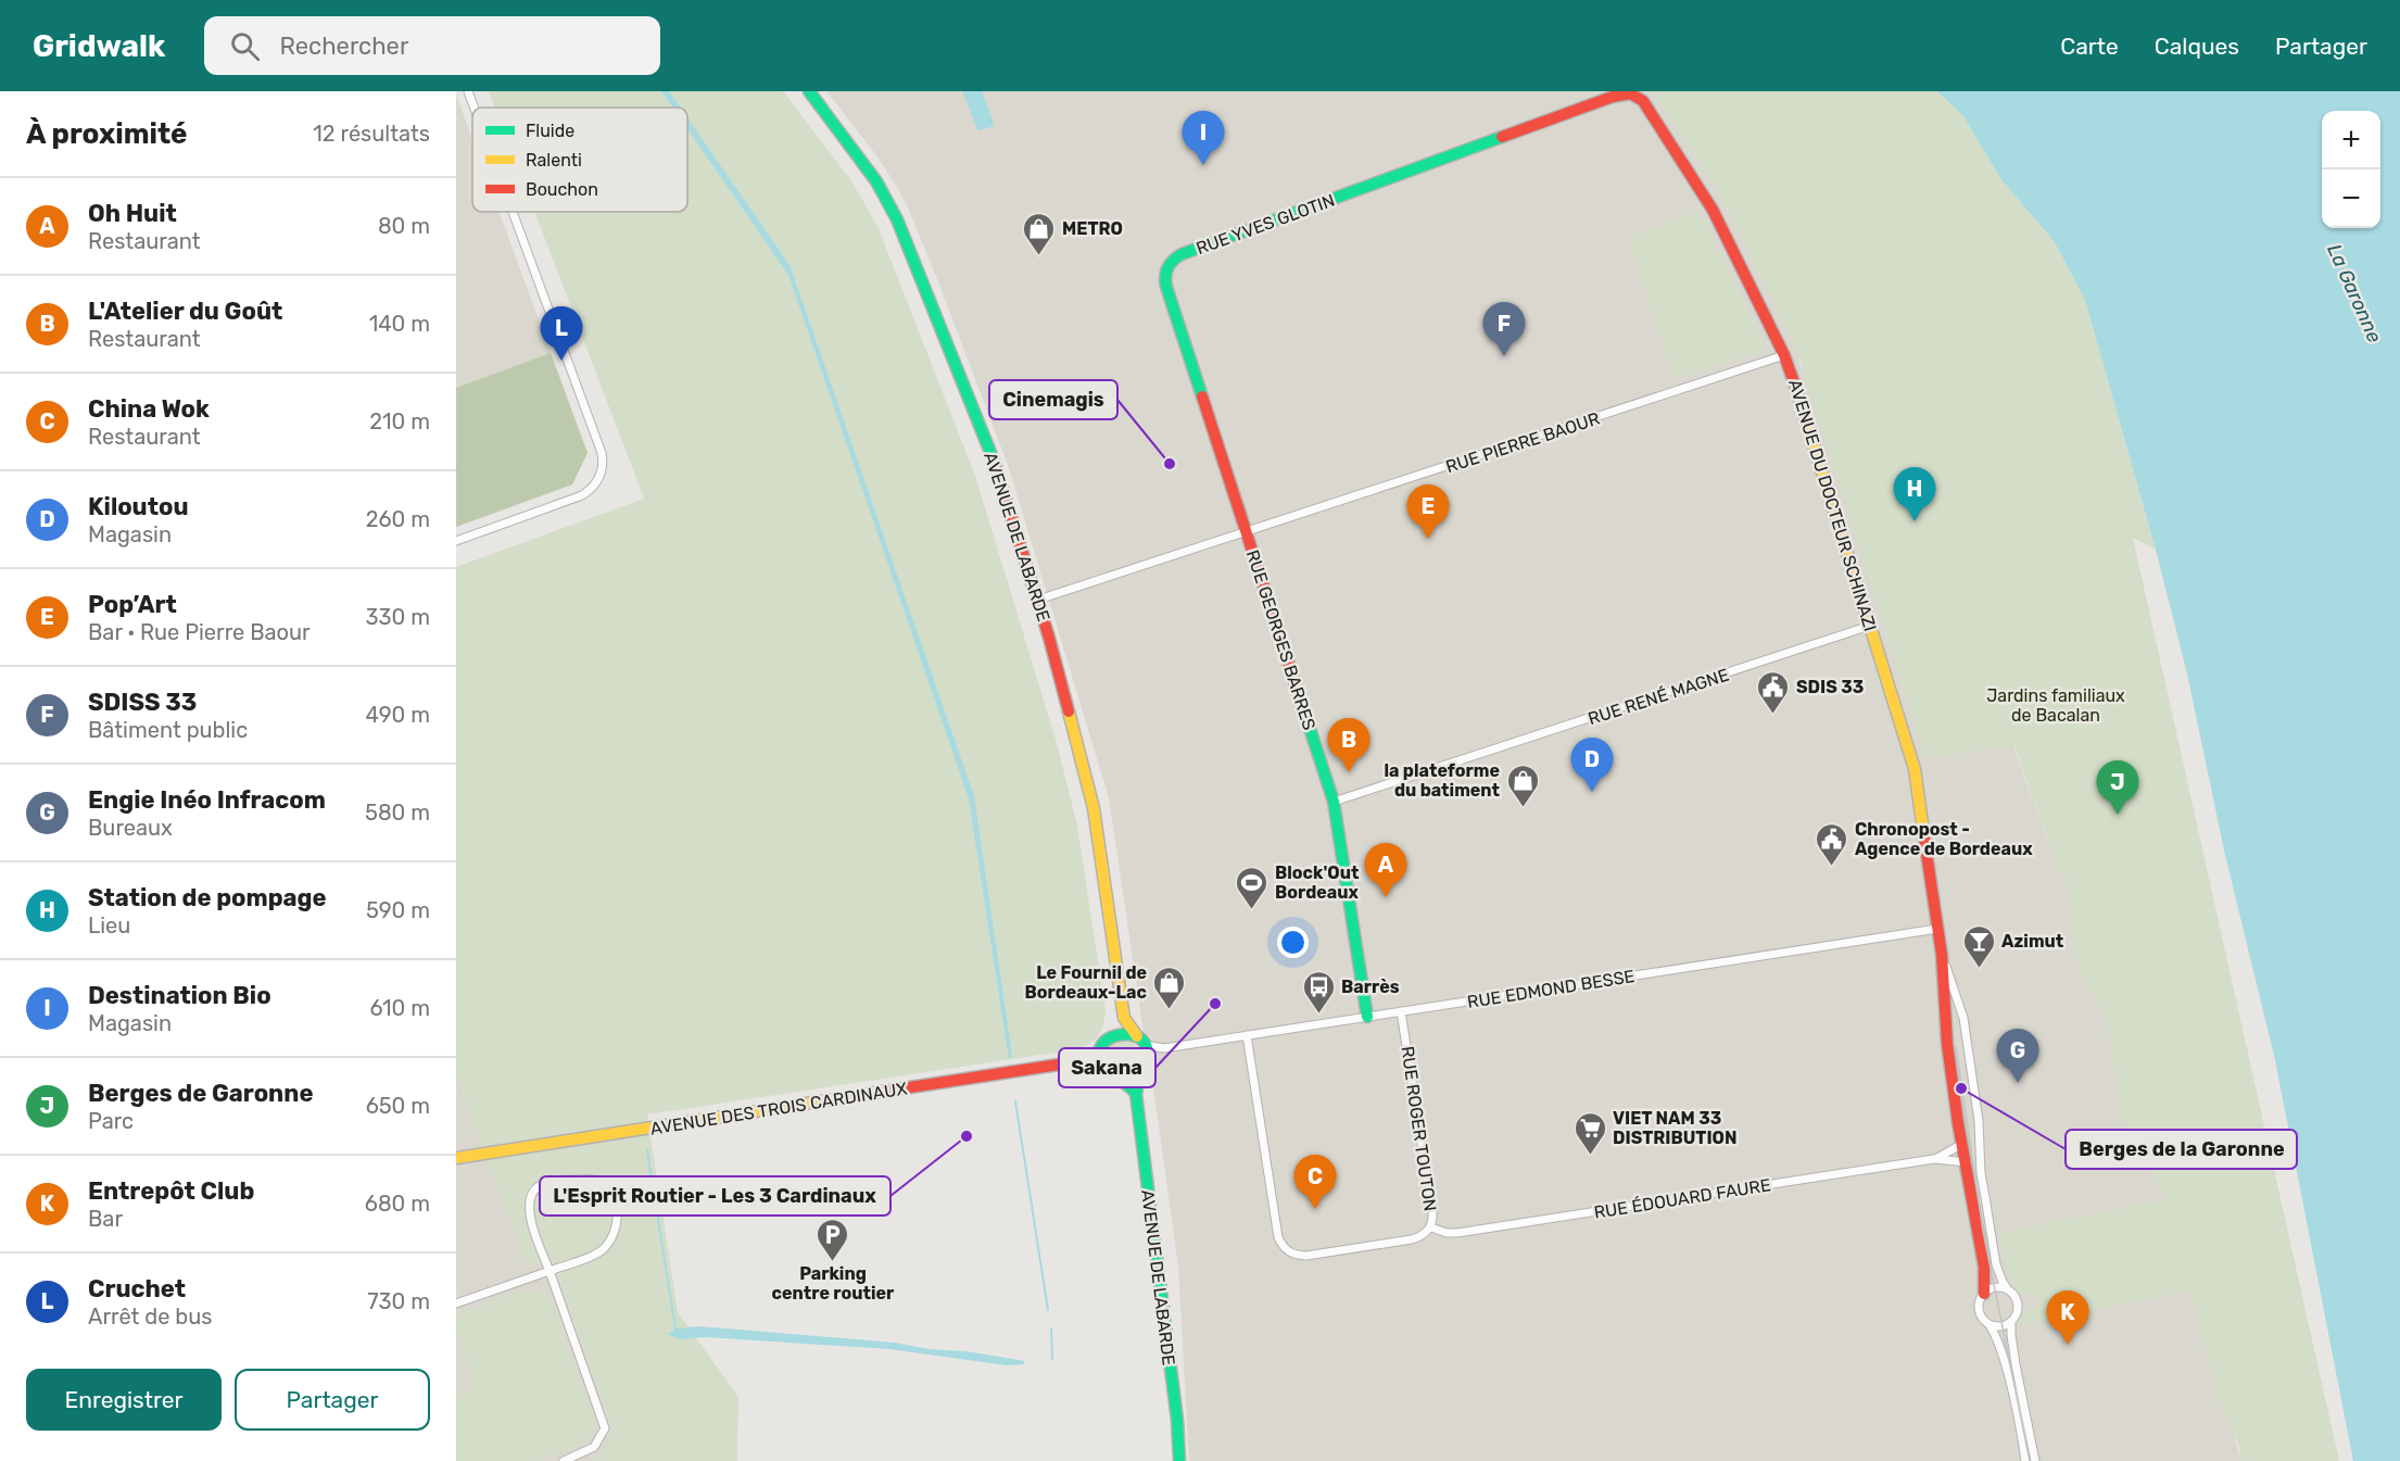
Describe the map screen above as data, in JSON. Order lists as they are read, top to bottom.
{
  "streets": {
    "street": [
      "RUE YVES GLOTIN",
      "RUE PIERRE BAOUR",
      "AVENUE DU DOCTEUR SCHINAZI",
      "AVENUE DE LABARDE",
      "RUE GEORGES BARRES",
      "RUE RENÉ MAGNE",
      "RUE EDMOND BESSE",
      "AVENUE DES TROIS CARDINAUX",
      "RUE ROGER TOUTON",
      "RUE ÉDOUARD FAURE"
    ]
  },
  "crossings": [
    ["RUE YVES GLOTIN", "RUE PIERRE BAOUR"],
    ["RUE YVES GLOTIN", "AVENUE DU DOCTEUR SCHINAZI"],
    ["RUE YVES GLOTIN", "RUE GEORGES BARRES"],
    ["RUE PIERRE BAOUR", "AVENUE DU DOCTEUR SCHINAZI"],
    ["RUE PIERRE BAOUR", "AVENUE DE LABARDE"],
    ["RUE PIERRE BAOUR", "RUE GEORGES BARRES"],
    ["AVENUE DU DOCTEUR SCHINAZI", "RUE RENÉ MAGNE"],
    ["AVENUE DU DOCTEUR SCHINAZI", "RUE EDMOND BESSE"],
    ["AVENUE DU DOCTEUR SCHINAZI", "RUE ÉDOUARD FAURE"],
    ["AVENUE DE LABARDE", "RUE EDMOND BESSE"],
    ["AVENUE DE LABARDE", "AVENUE DES TROIS CARDINAUX"],
    ["RUE GEORGES BARRES", "RUE RENÉ MAGNE"],
    ["RUE GEORGES BARRES", "RUE EDMOND BESSE"],
    ["RUE EDMOND BESSE", "AVENUE DES TROIS CARDINAUX"],
    ["RUE EDMOND BESSE", "RUE ROGER TOUTON"],
    ["RUE ROGER TOUTON", "RUE ÉDOUARD FAURE"]
  ],
  "water": ["La Garonne"],
  "parks": ["Jardins familiaux de Bacalan"],
  "places": {
    "shop": ["METRO", "la plateforme du batiment", "Le Fournil de Bordeaux-Lac"],
    "other": [
      "Cinemagis",
      "Sakana",
      "Berges de la Garonne",
      "L'Esprit Routier - Les 3 Cardinaux"
    ],
    "public building": ["SDIS 33", "Chronopost - Agence de Bordeaux"],
    "sports": ["Block'Out Bordeaux"],
    "bar": ["Azimut"],
    "bus stop": ["Barrès"],
    "supermarket": ["VIET NAM 33 DISTRIBUTION"],
    "parking": ["Parking centre routier"]
  },
  "legend": ["Fluide", "Ralenti", "Bouchon"],
  "page": {
    "header": "Gridwalk",
    "search": "Rechercher",
    "nav": ["Carte", "Calques", "Partager"],
    "heading": ["À proximité", "12 résultats"],
    "map_buttons": ["+", "−"],
    "pins": [
      "I",
      "F",
      "L",
      "H",
      "E",
      "B",
      "D",
      "J",
      "A",
      "G",
      "C",
      "K"
    ],
    "list": [
      {
        "mark": "A",
        "name": "Oh Huit",
        "note": "Restaurant",
        "value": "80 m"
      },
      {
        "mark": "B",
        "name": "L'Atelier du Goût",
        "note": "Restaurant",
        "value": "140 m"
      },
      {
        "mark": "C",
        "name": "China Wok",
        "note": "Restaurant",
        "value": "210 m"
      },
      {
        "mark": "D",
        "name": "Kiloutou",
        "note": "Magasin",
        "value": "260 m"
      },
      {
        "mark": "E",
        "name": "Pop’Art",
        "note": "Bar · Rue Pierre Baour",
        "value": "330 m"
      },
      {
        "mark": "F",
        "name": "SDISS 33",
        "note": "Bâtiment public",
        "value": "490 m"
      },
      {
        "mark": "G",
        "name": "Engie Inéo Infracom",
        "note": "Bureaux",
        "value": "580 m"
      },
      {
        "mark": "H",
        "name": "Station de pompage",
        "note": "Lieu",
        "value": "590 m"
      },
      {
        "mark": "I",
        "name": "Destination Bio",
        "note": "Magasin",
        "value": "610 m"
      },
      {
        "mark": "J",
        "name": "Berges de Garonne",
        "note": "Parc",
        "value": "650 m"
      },
      {
        "mark": "K",
        "name": "Entrepôt Club",
        "note": "Bar",
        "value": "680 m"
      },
      {
        "mark": "L",
        "name": "Cruchet",
        "note": "Arrêt de bus",
        "value": "730 m"
      }
    ],
    "buttons": ["Enregistrer", "Partager"]
  }
}
